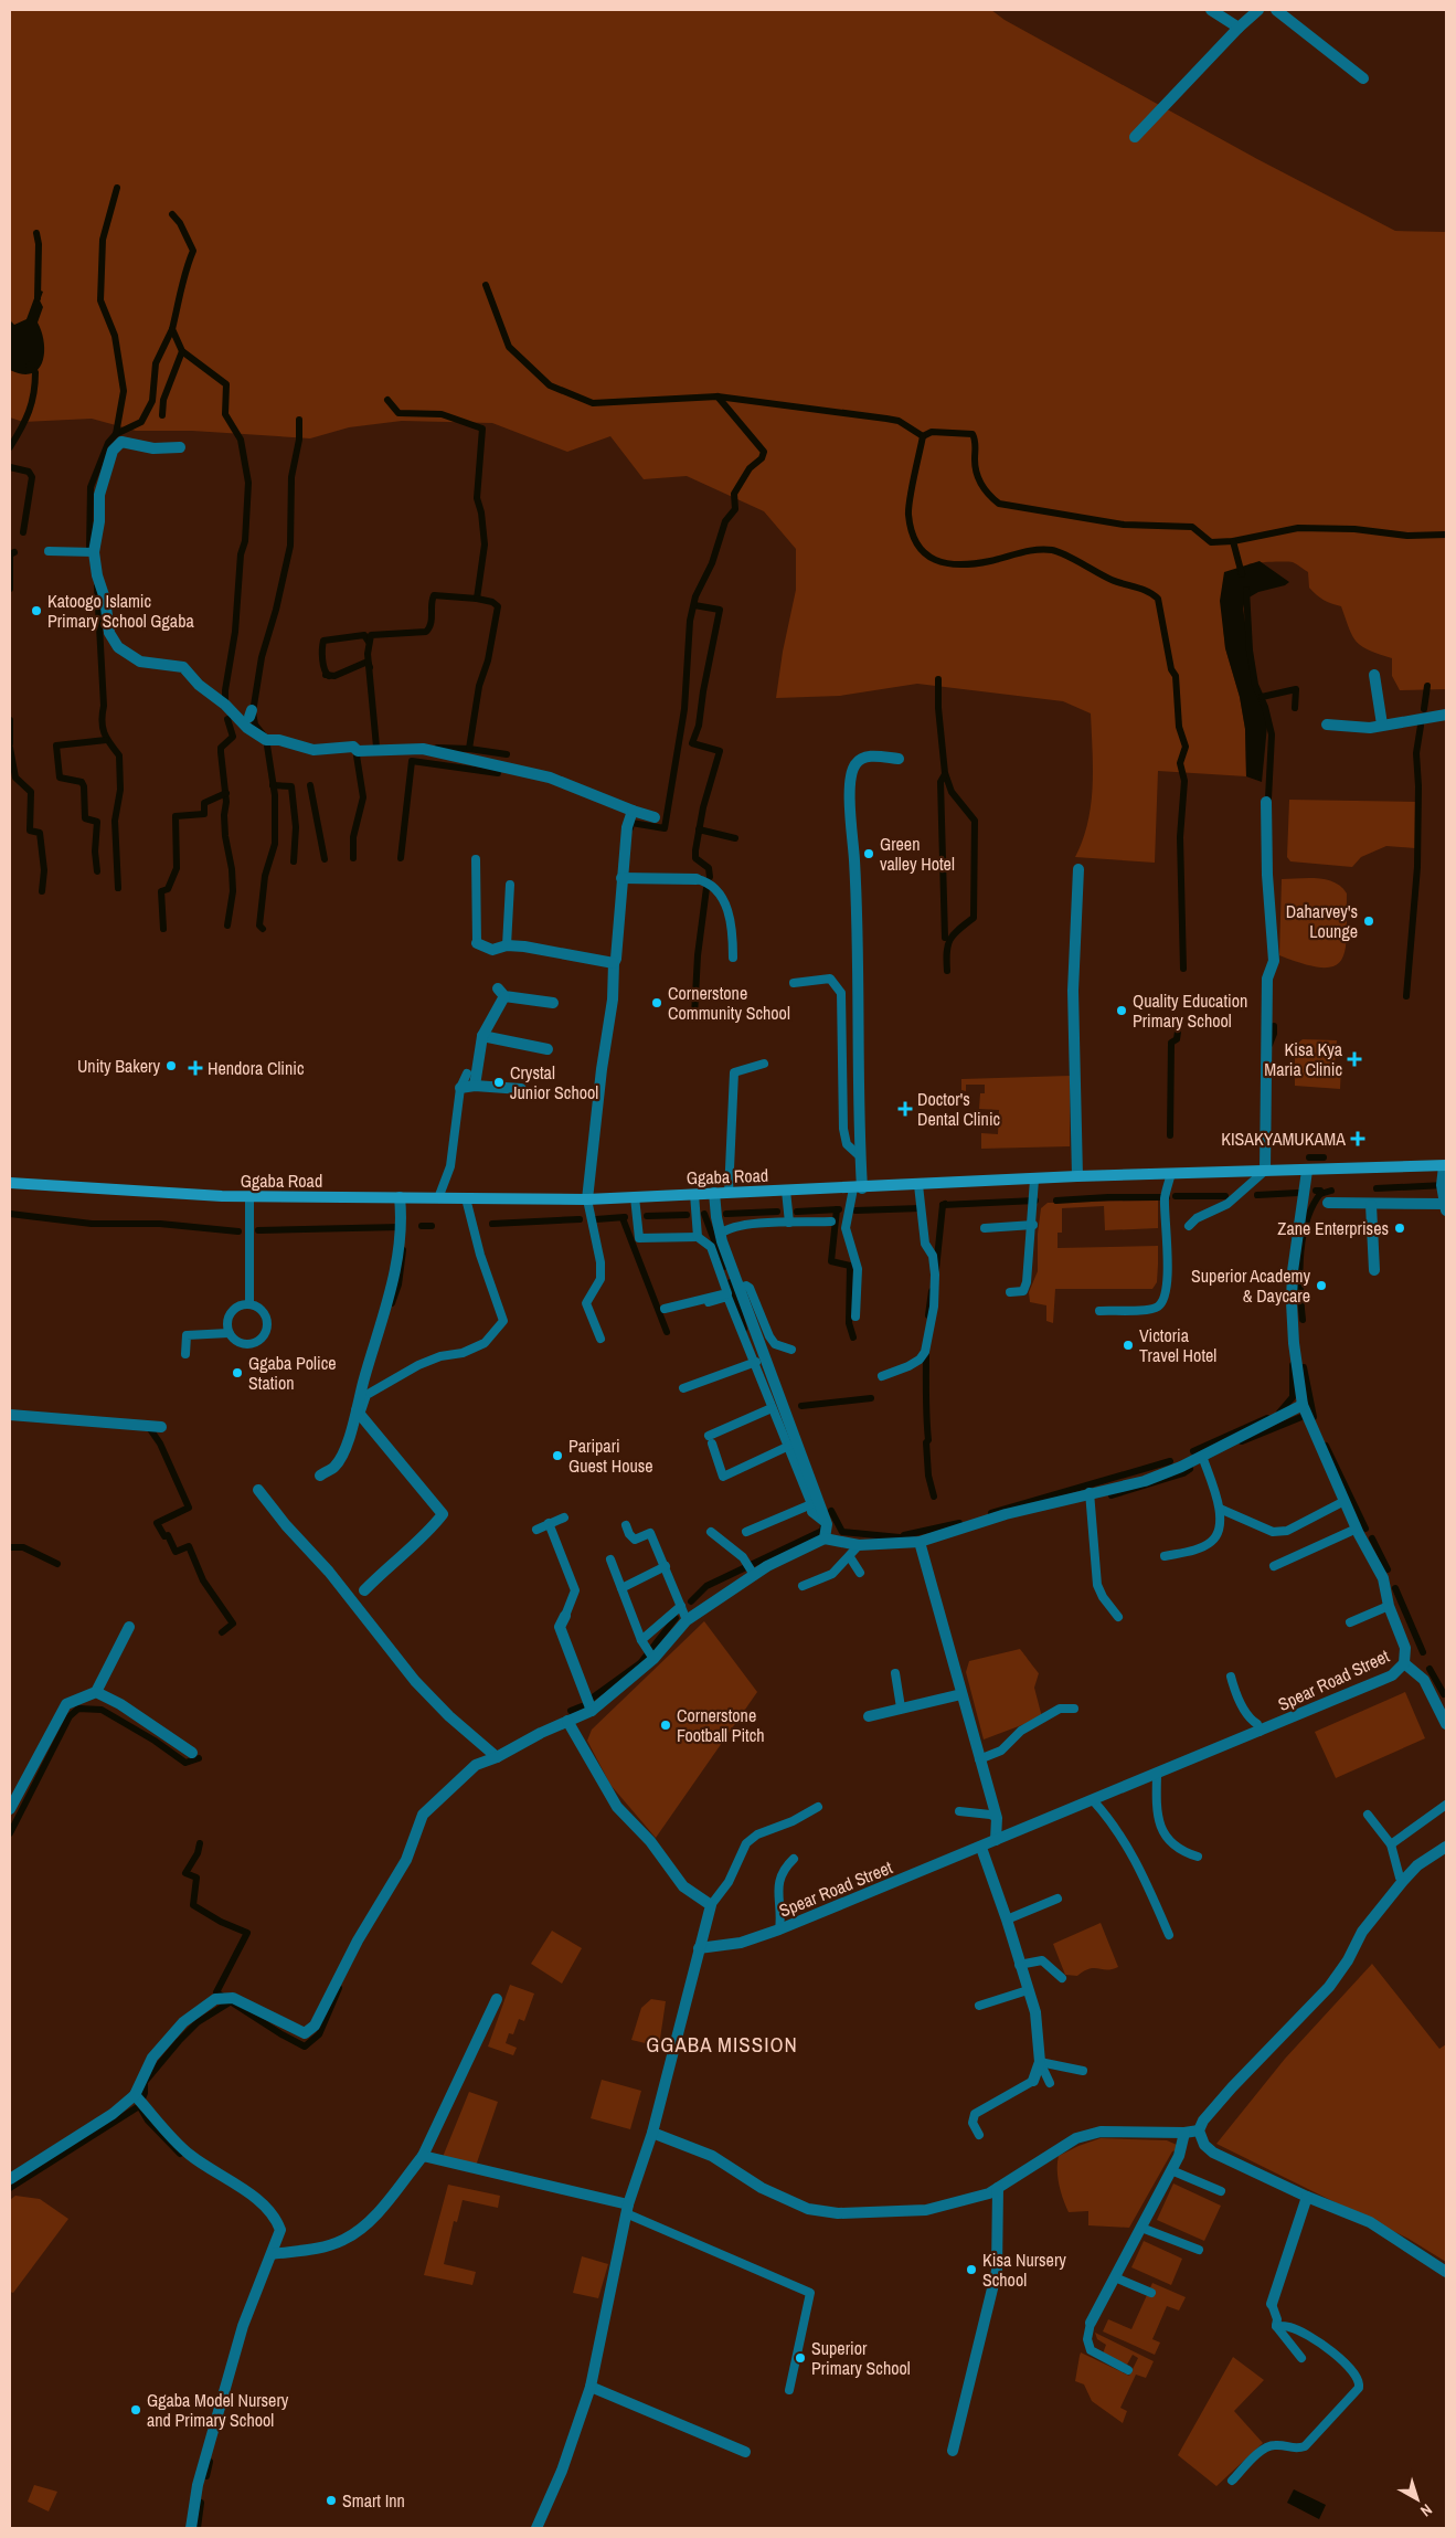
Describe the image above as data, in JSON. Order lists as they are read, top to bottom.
{
  "streets": {
    "street": ["Ggaba Road", "Spear Road Street"]
  },
  "crossings": [
    ["Ggaba Road", "Spear Road Street"]
  ],
  "districts": ["GGABA MISSION"],
  "places": {
    "other": [
      "Katoogo Islamic Primary School Ggaba",
      "Green valley Hotel",
      "Daharvey's Lounge",
      "Cornerstone Community School",
      "Quality Education Primary School",
      "Unity Bakery",
      "Crystal Junior School",
      "Zane Enterprises",
      "Superior Academy & Daycare",
      "Victoria Travel Hotel",
      "Ggaba Police Station",
      "Paripari Guest House",
      "Cornerstone Football Pitch",
      "Kisa Nursery School",
      "Superior Primary School",
      "Ggaba Model Nursery and Primary School",
      "Smart Inn"
    ],
    "health": [
      "Kisa Kya Maria Clinic",
      "Hendora Clinic",
      "Doctor's Dental Clinic",
      "KISAKYAMUKAMA"
    ]
  },
  "north": "bottom right"
}
